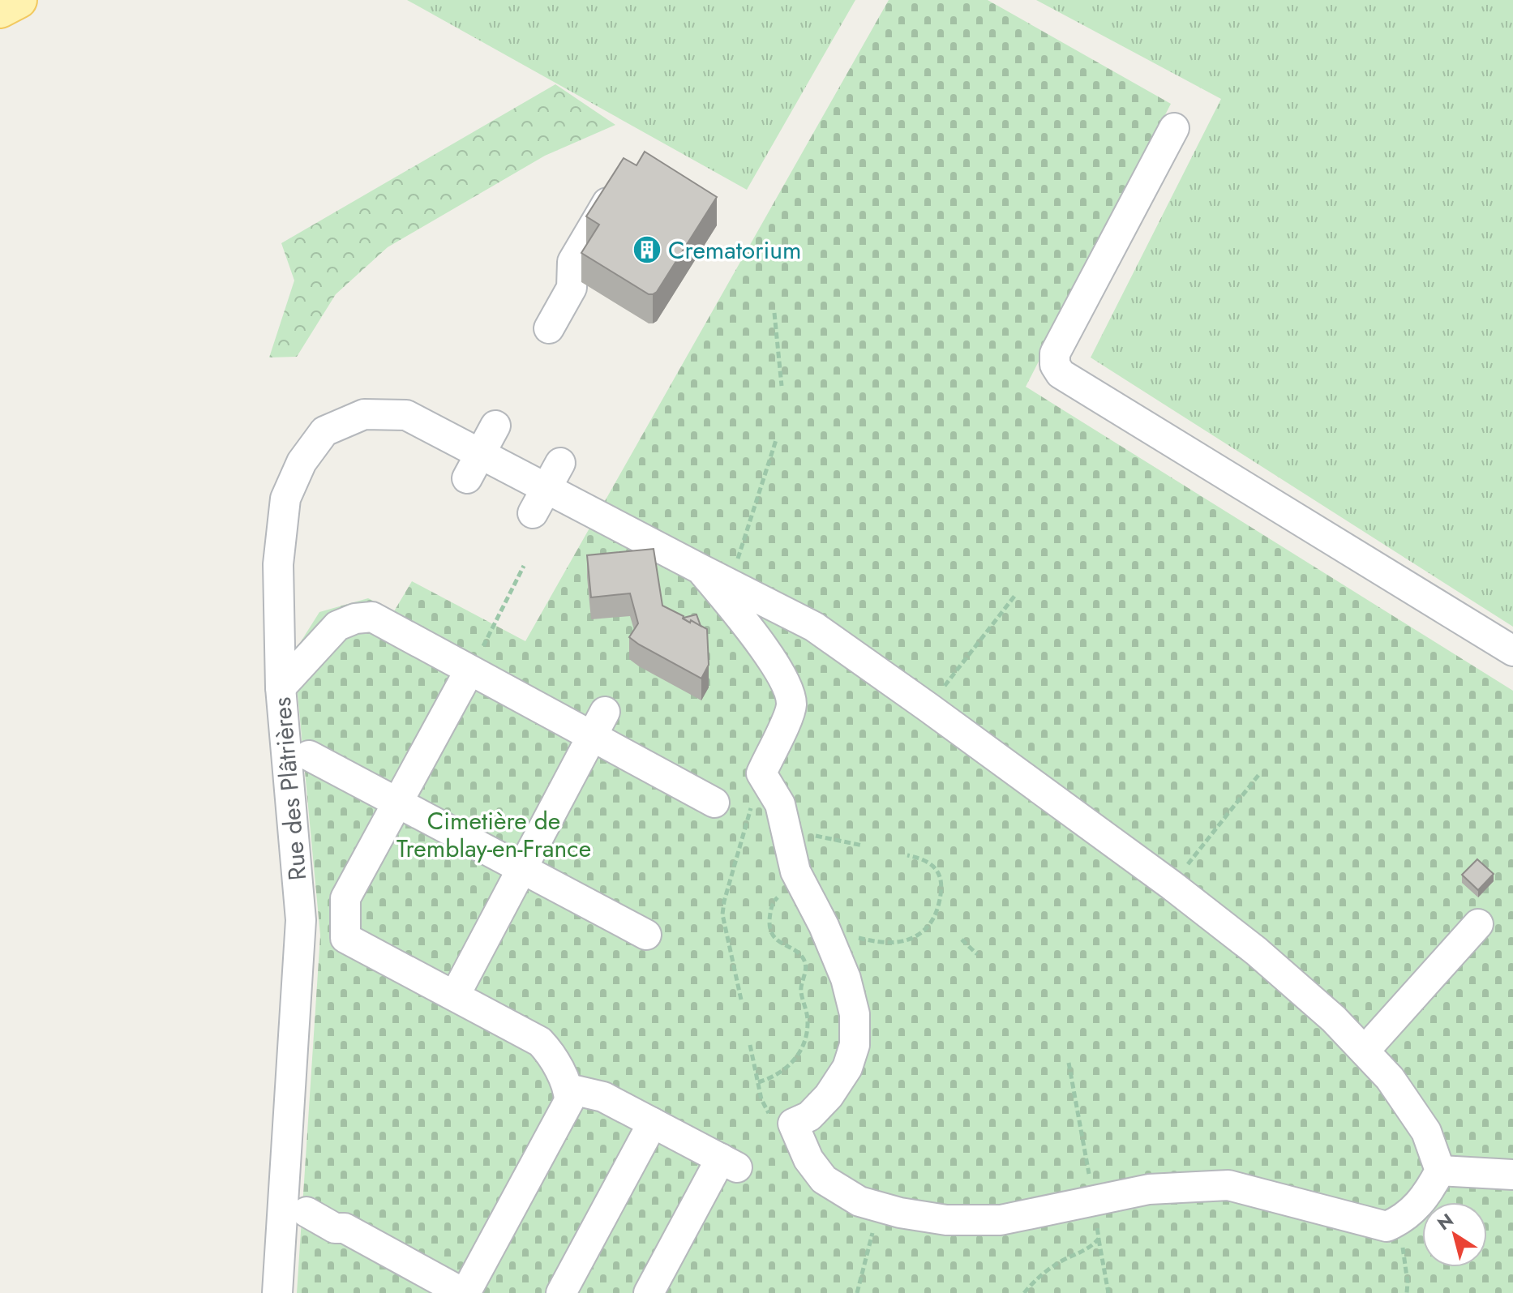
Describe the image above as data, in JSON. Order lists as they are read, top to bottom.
{
  "streets": {
    "lane": ["Rue des Plâtrières"]
  },
  "parks": ["Cimetière de Tremblay-en-France"],
  "places": {
    "building": ["Crematorium"]
  },
  "north": "top left"
}
